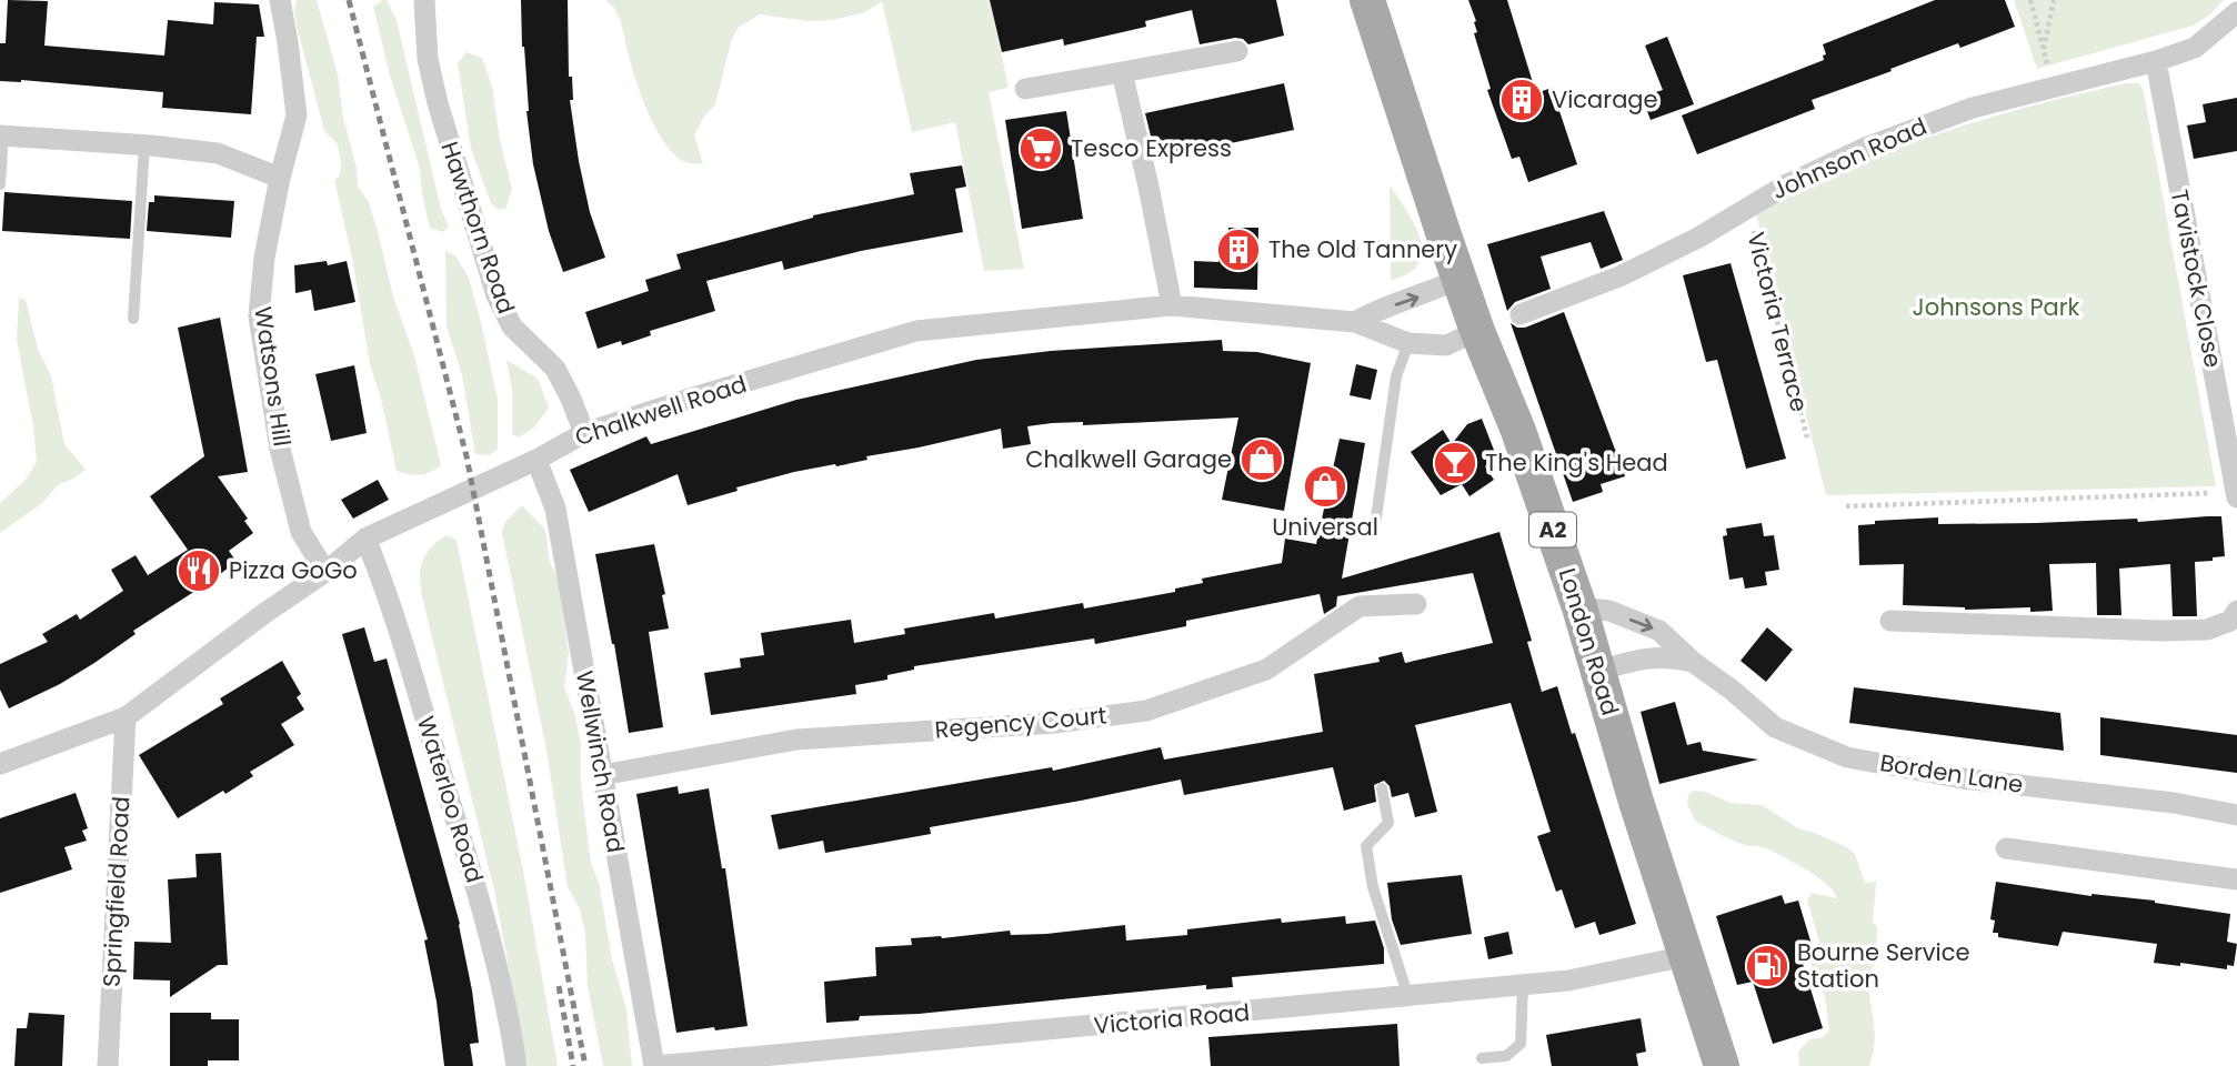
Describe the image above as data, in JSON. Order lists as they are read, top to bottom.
{
  "streets": {
    "main road": ["A2", "London Road"],
    "street": [
      "Johnson Road",
      "Hawthorn Road",
      "Tavistock Close",
      "Watsons Hill",
      "Chalkwell Road",
      "Regency Court",
      "Wellwinch Road",
      "Borden Lane",
      "Waterloo Road",
      "Springfield Road",
      "Victoria Road"
    ],
    "path": ["Victoria Terrace"]
  },
  "crossings": [
    ["Johnson Road", "Tavistock Close"],
    ["Johnson Road", "Victoria Terrace"],
    ["Hawthorn Road", "Chalkwell Road"],
    ["Watsons Hill", "Chalkwell Road"],
    ["Chalkwell Road", "London Road"],
    ["Chalkwell Road", "Wellwinch Road"],
    ["Chalkwell Road", "Waterloo Road"],
    ["Chalkwell Road", "Springfield Road"],
    ["London Road", "Borden Lane"],
    ["London Road", "Victoria Road"],
    ["Regency Court", "Wellwinch Road"],
    ["Wellwinch Road", "Victoria Road"]
  ],
  "parks": ["Johnsons Park"],
  "places": {
    "building": ["Vicarage", "The Old Tannery"],
    "supermarket": ["Tesco Express"],
    "shop": ["Chalkwell Garage", "Universal"],
    "bar": ["The King's Head"],
    "restaurant": ["Pizza GoGo"],
    "fuel station": ["Bourne Service Station"]
  }
}
